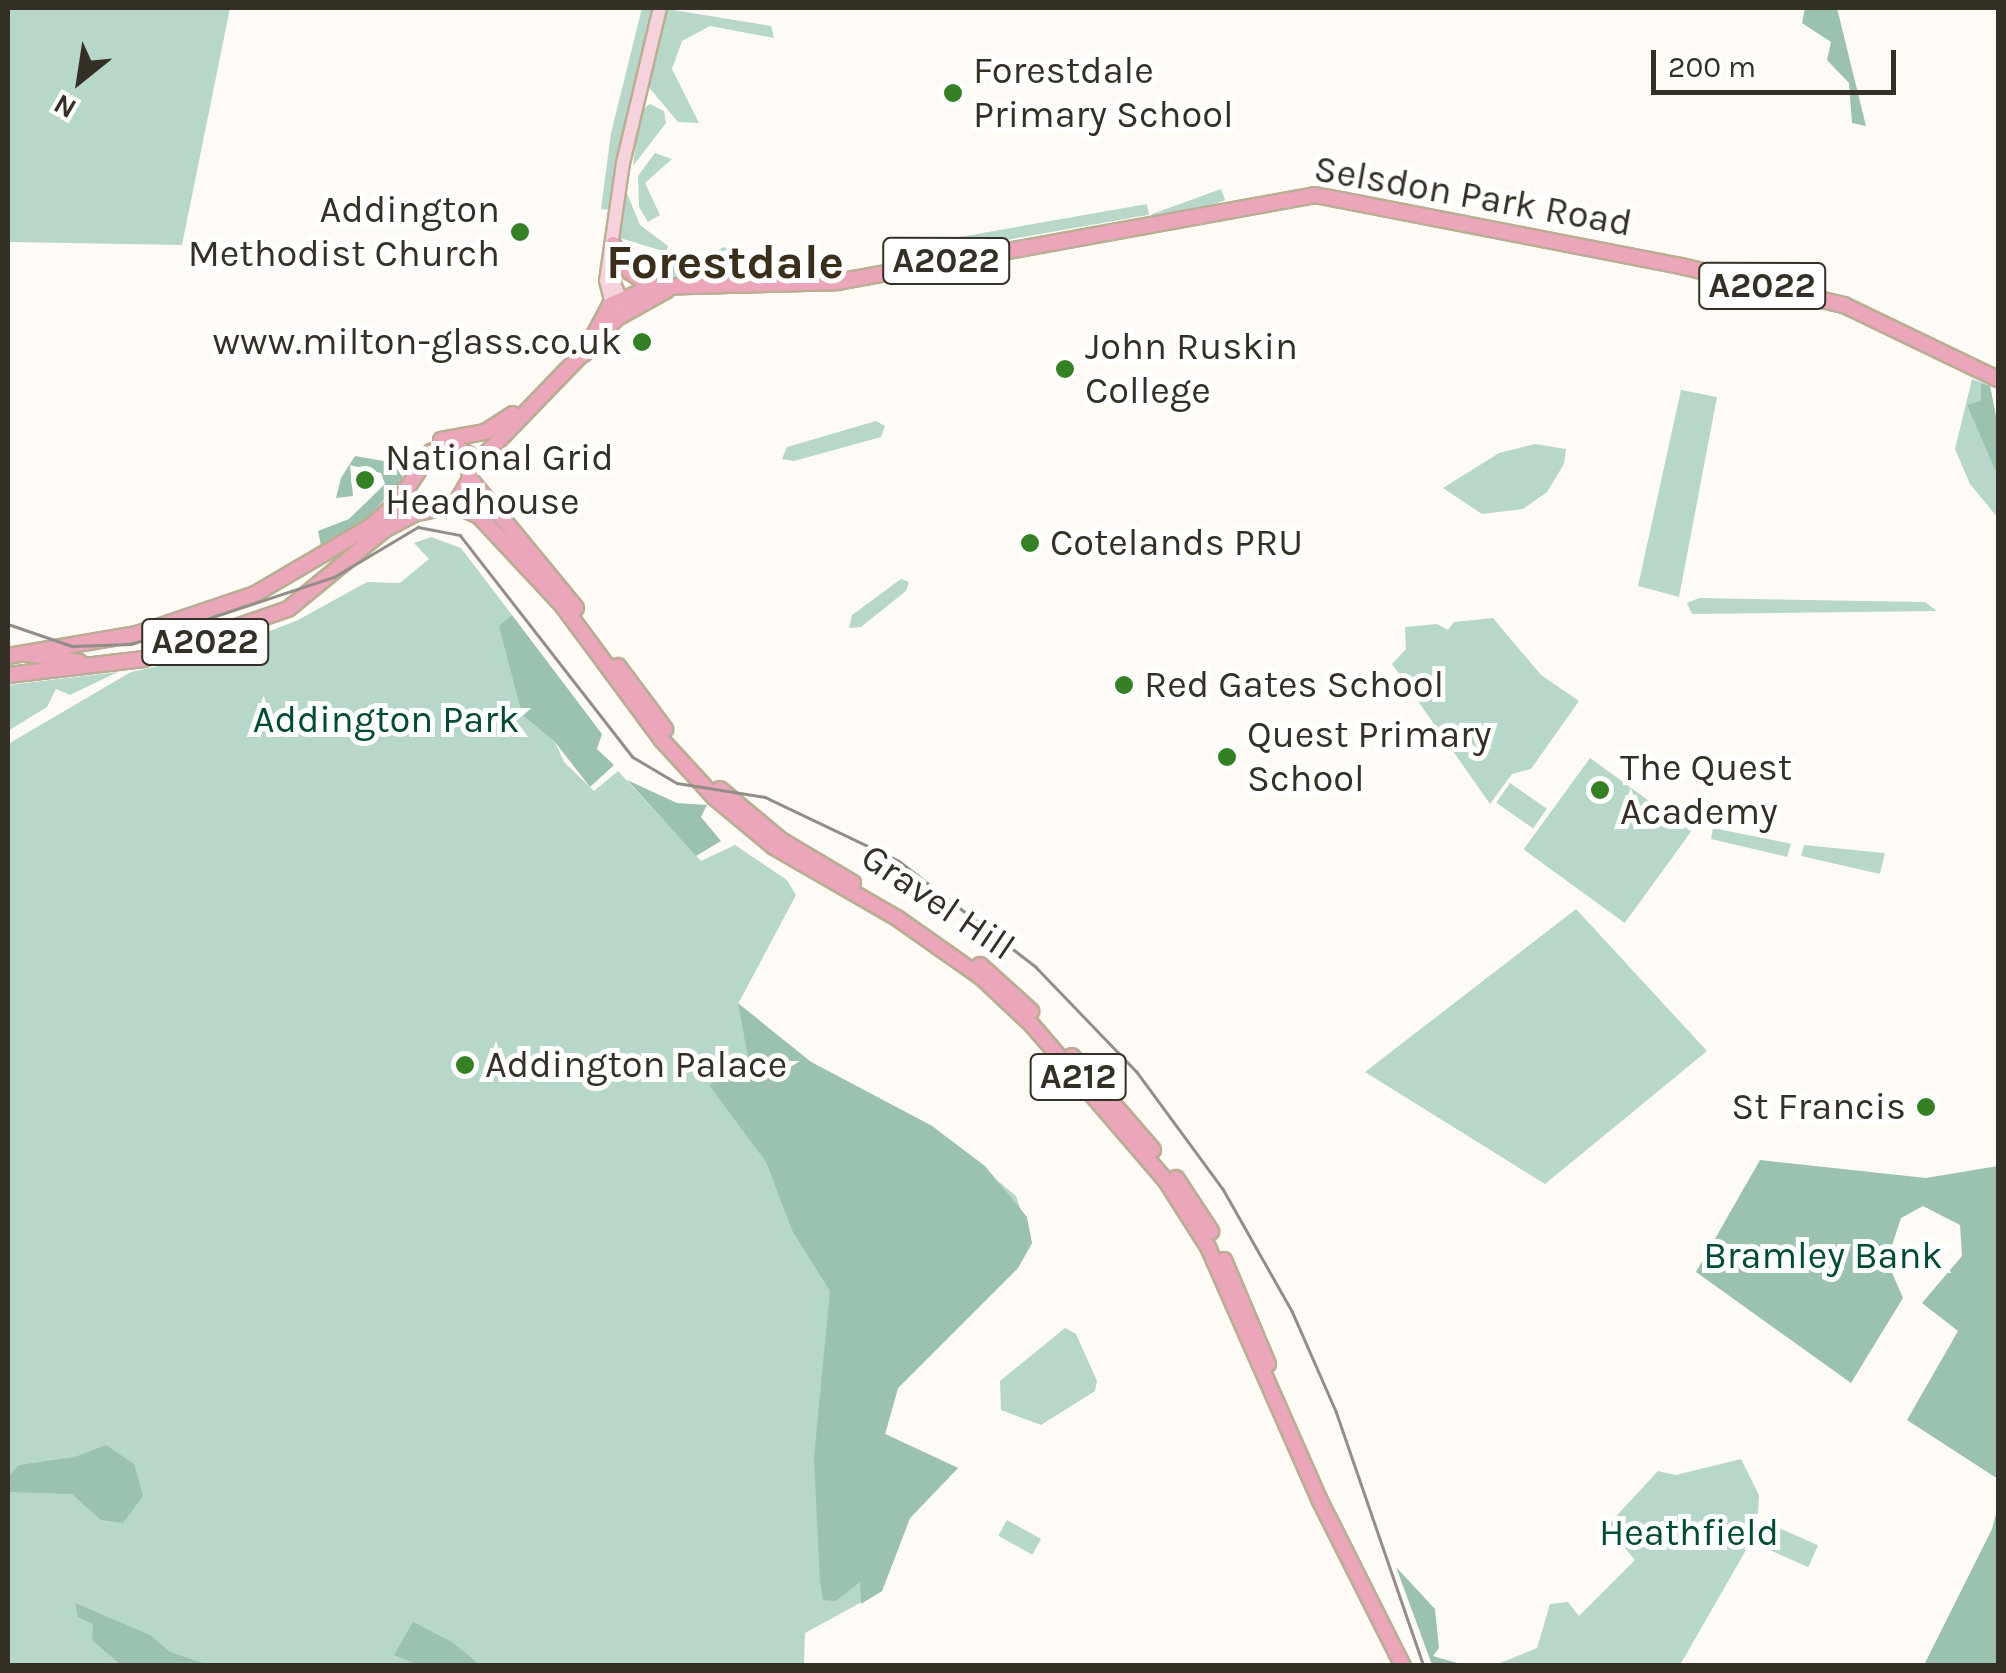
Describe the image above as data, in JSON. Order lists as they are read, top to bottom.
{
  "streets": {
    "main road": [
      "Selsdon Park Road",
      "A2022",
      "Gravel Hill",
      "A212"
    ]
  },
  "crossings": [
    ["A2022", "Gravel Hill"]
  ],
  "districts": ["Forestdale"],
  "parks": ["Addington Park", "Bramley Bank", "Heathfield"],
  "places": [
    "Forestdale Primary School",
    "Addington Methodist Church",
    "www.milton-glass.co.uk",
    "John Ruskin College",
    "National Grid Headhouse",
    "Cotelands PRU",
    "Red Gates School",
    "Quest Primary School",
    "The Quest Academy",
    "Addington Palace",
    "St Francis"
  ],
  "scale_bar": "200 m",
  "north": "bottom left"
}
